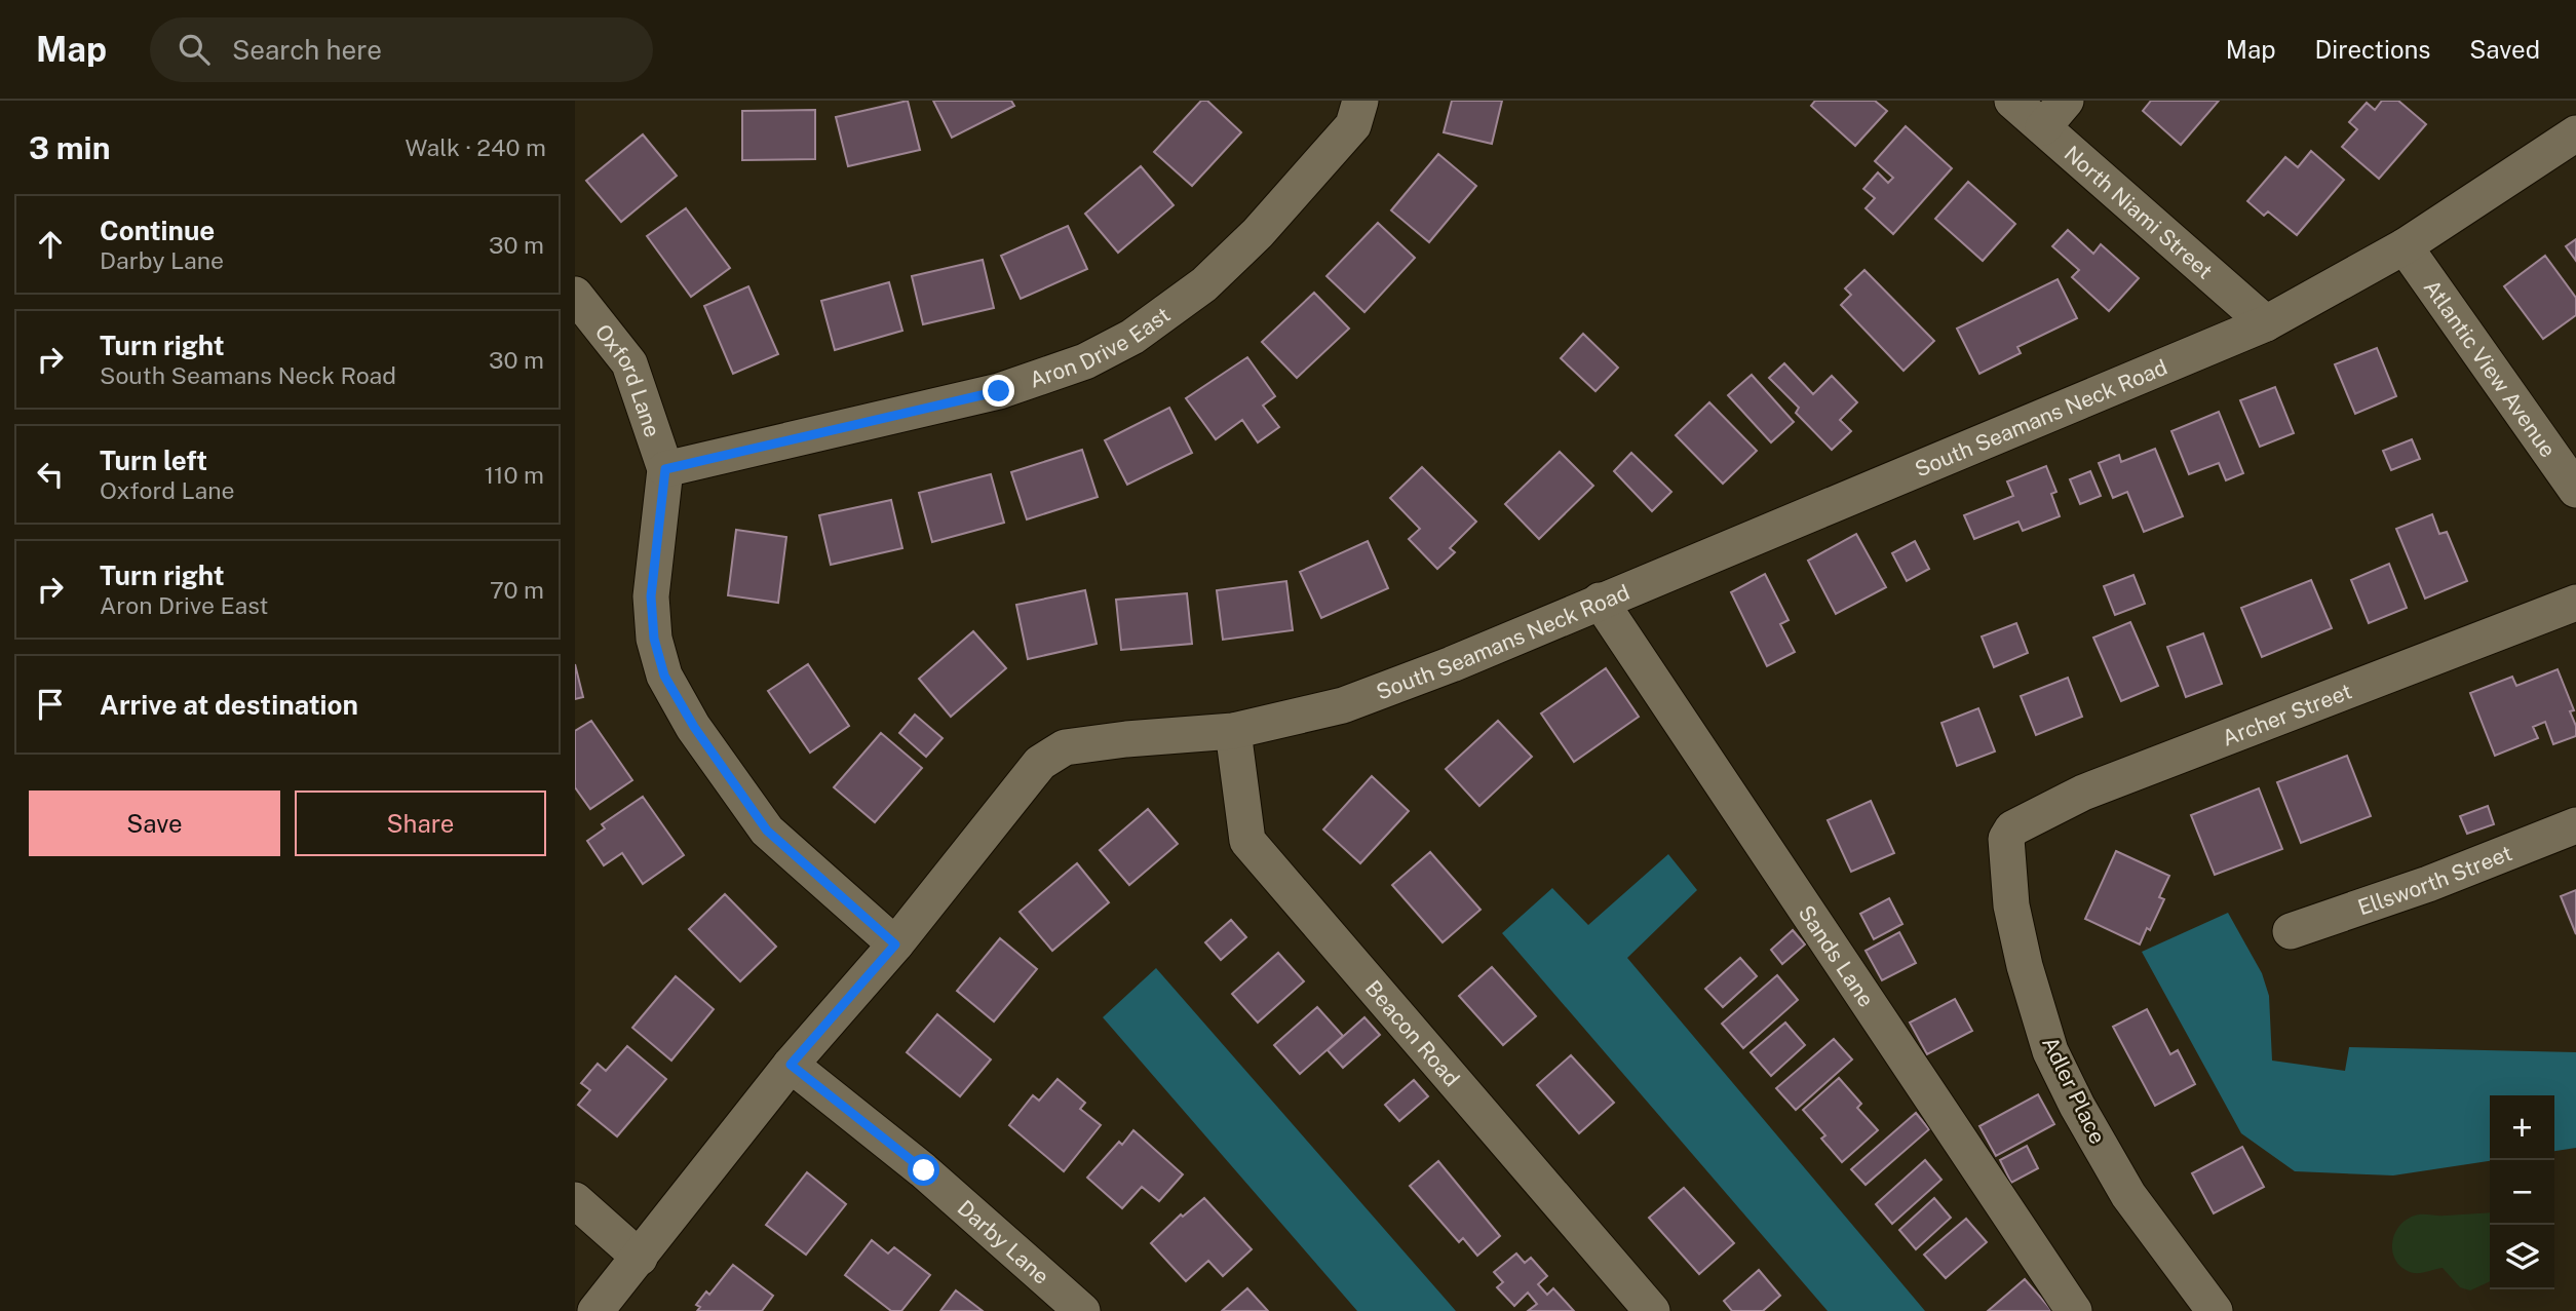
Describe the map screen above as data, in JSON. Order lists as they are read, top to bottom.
{
  "streets": {
    "street": [
      "North Niami Street",
      "Aron Drive East",
      "Atlantic View Avenue",
      "Oxford Lane",
      "South Seamans Neck Road",
      "Archer Street",
      "Ellsworth Street",
      "Sands Lane",
      "Beacon Road",
      "Adler Place",
      "Darby Lane"
    ]
  },
  "crossings": [
    ["North Niami Street", "South Seamans Neck Road"],
    ["Aron Drive East", "Oxford Lane"],
    ["Atlantic View Avenue", "South Seamans Neck Road"],
    ["Oxford Lane", "South Seamans Neck Road"],
    ["South Seamans Neck Road", "Sands Lane"],
    ["South Seamans Neck Road", "Beacon Road"],
    ["South Seamans Neck Road", "Darby Lane"],
    ["Archer Street", "Adler Place"]
  ],
  "page": {
    "header": "Map",
    "search": "Search here",
    "nav": ["Map", "Directions", "Saved"],
    "heading": ["3 min", "Walk · 240 m"],
    "list": [
      ["Continue", "Darby Lane", "30 m"],
      ["Turn right", "South Seamans Neck Road", "30 m"],
      ["Turn left", "Oxford Lane", "110 m"],
      ["Turn right", "Aron Drive East", "70 m"],
      "Arrive at destination"
    ],
    "buttons": ["Save", "Share"],
    "map_buttons": ["+", "−"]
  }
}
